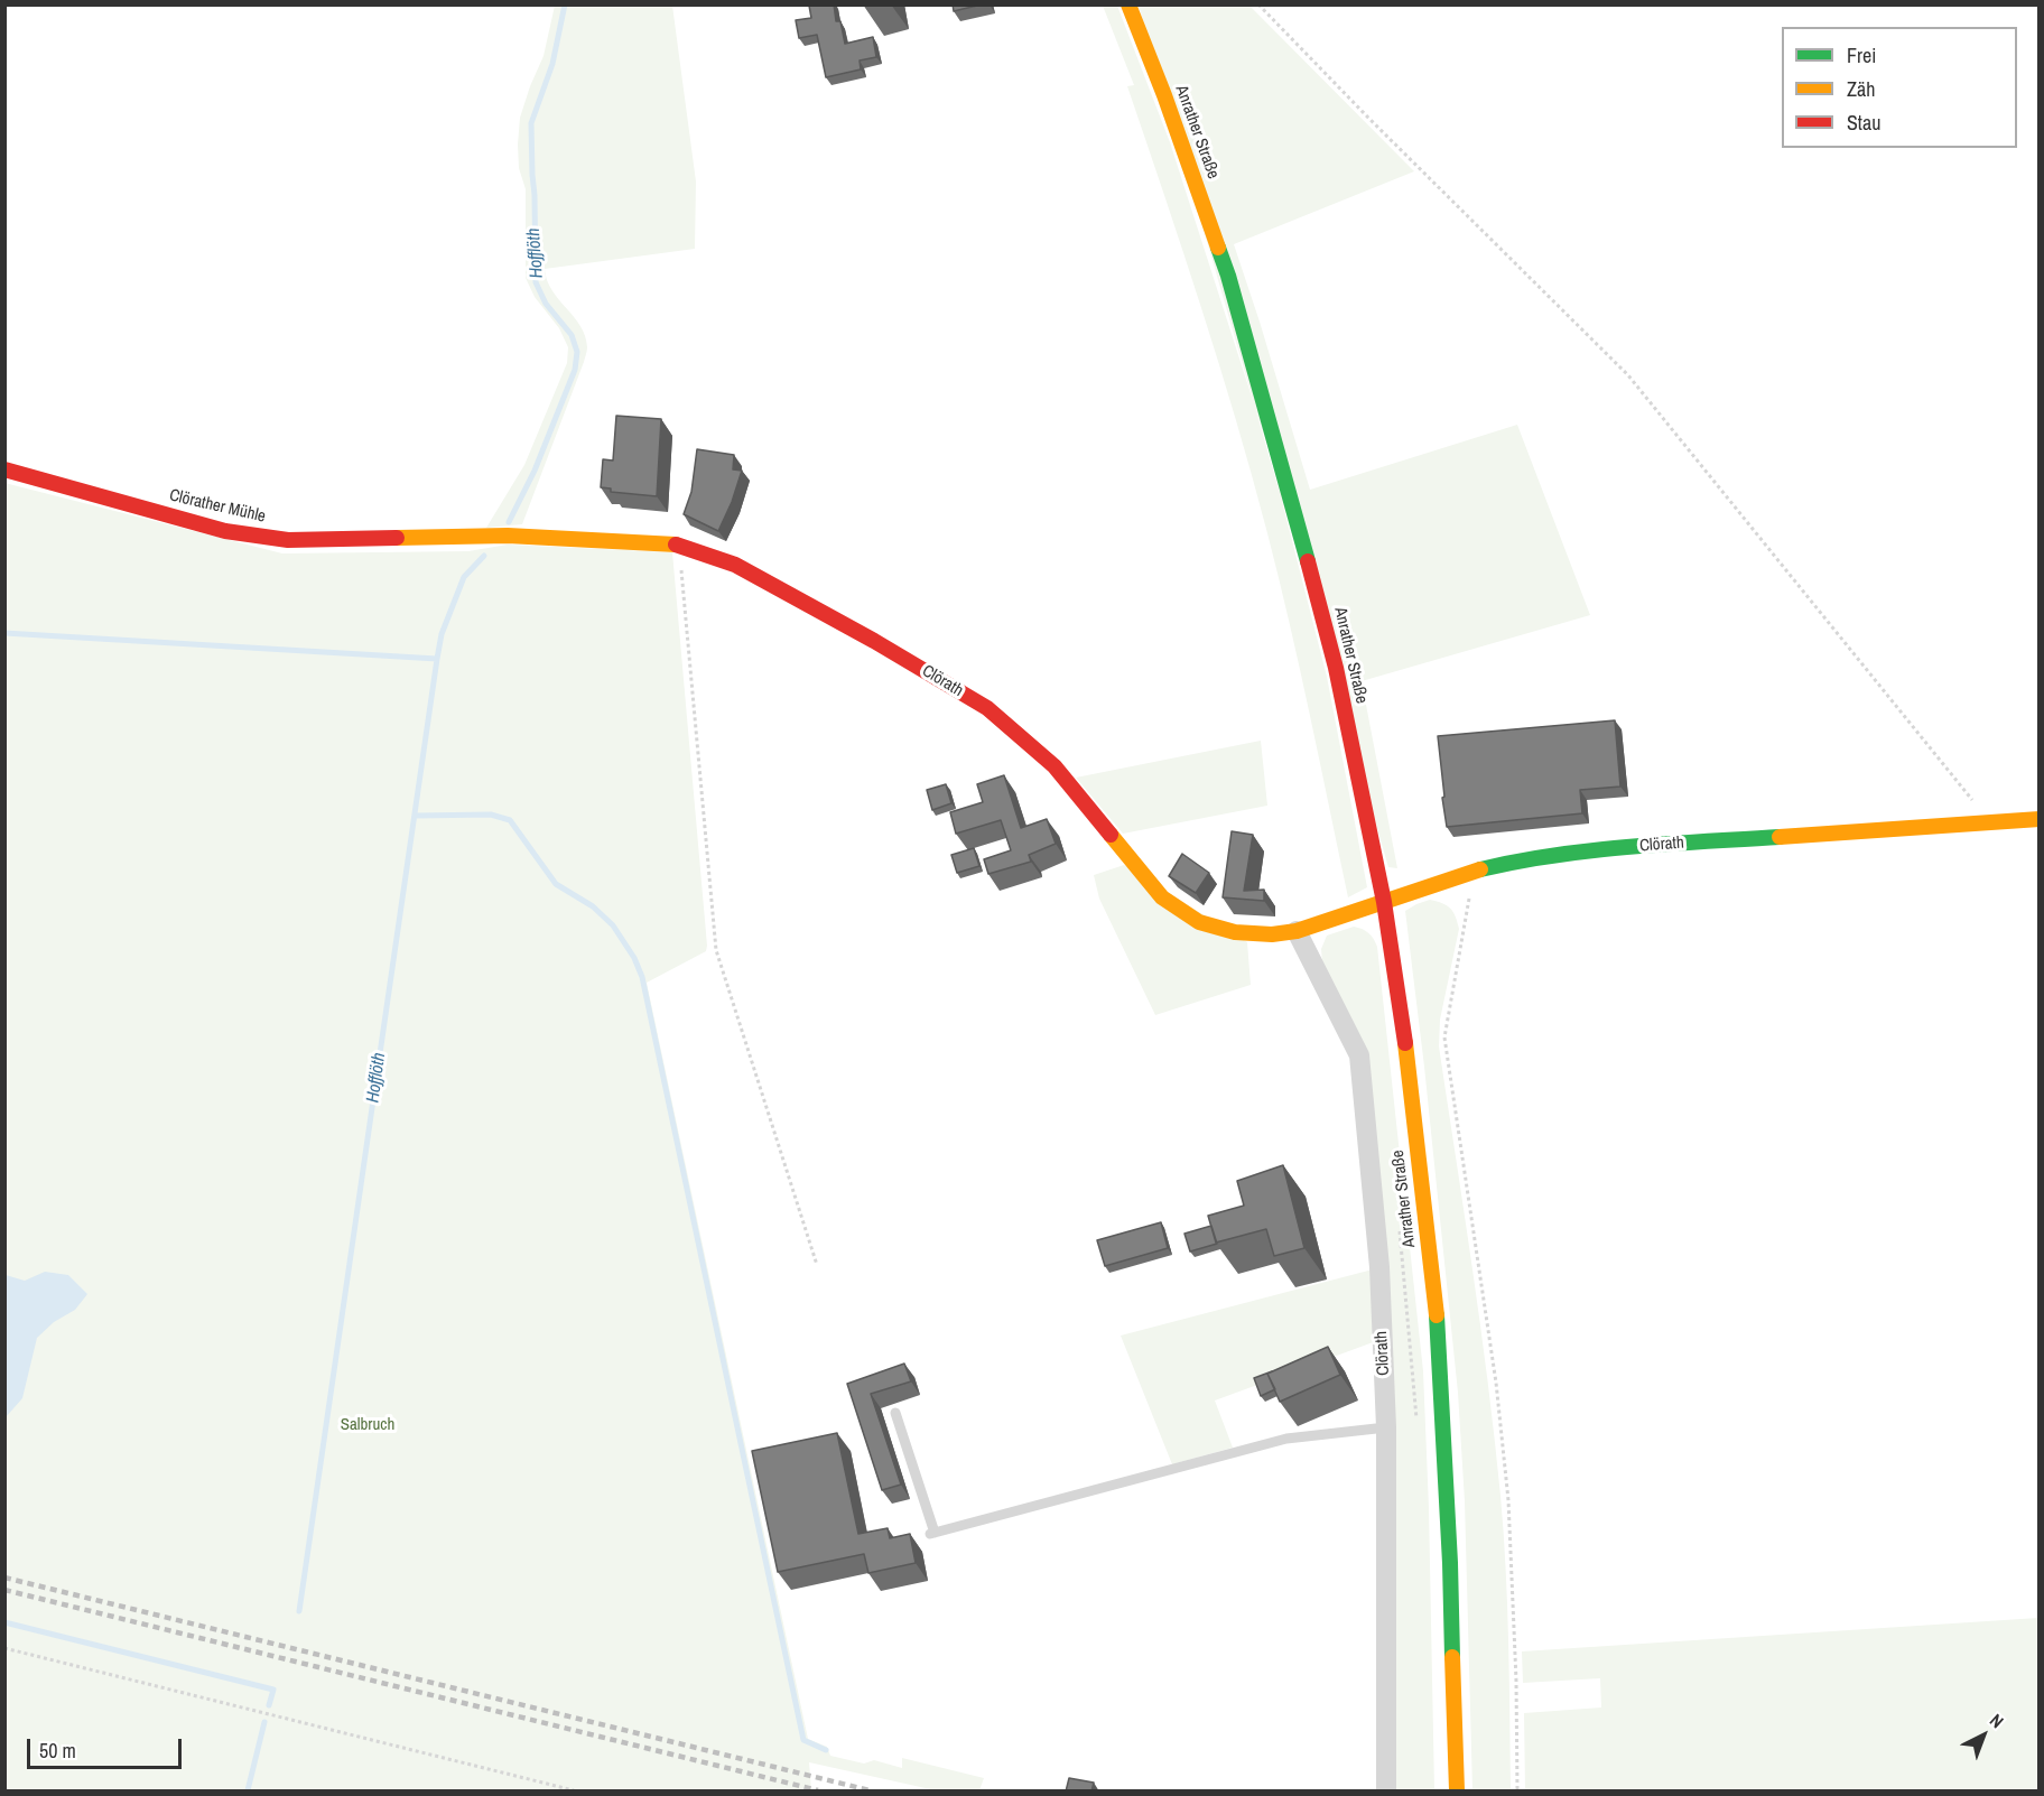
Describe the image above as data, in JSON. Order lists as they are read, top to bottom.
{
  "streets": {
    "street": ["Anrather Straße", "Clörather Mühle", "Clörath"]
  },
  "crossings": [
    ["Anrather Straße", "Clörath"],
    ["Clörather Mühle", "Clörath"]
  ],
  "water": ["Hofflöth"],
  "parks": ["Salbruch"],
  "legend": ["Frei", "Zäh", "Stau"],
  "scale_bar": "50 m",
  "north": "top right"
}
